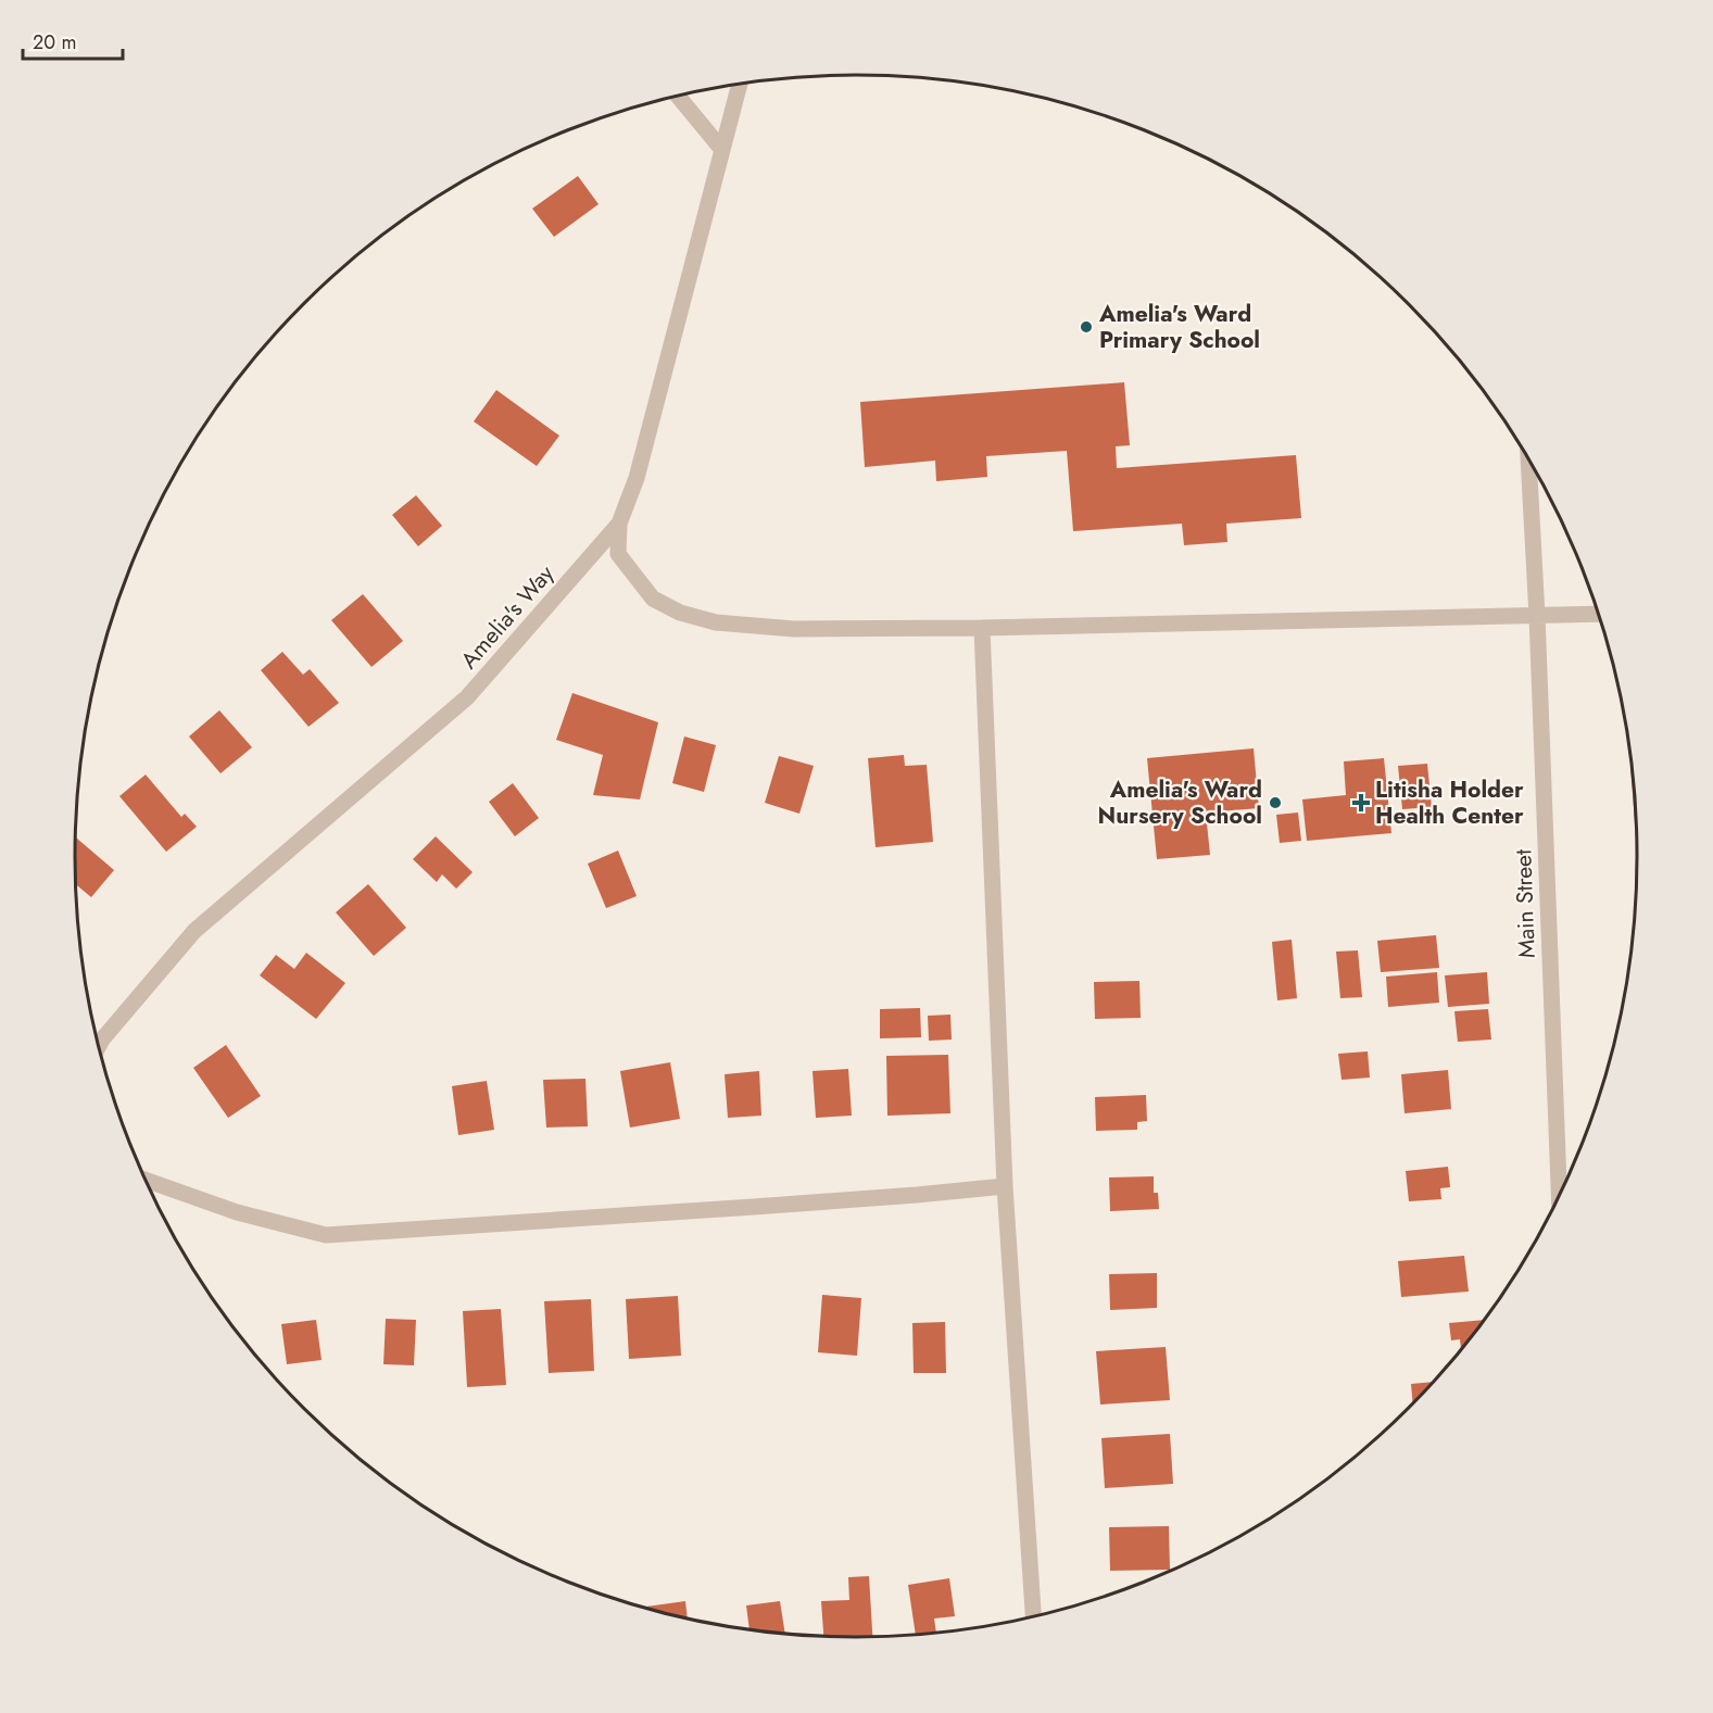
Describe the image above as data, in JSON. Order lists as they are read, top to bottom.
{
  "streets": {
    "street": ["Amelia's Way", "Main Street"]
  },
  "places": {
    "other": ["Amelia's Ward Primary School", "Amelia's Ward Nursery School"],
    "health": ["Litisha Holder Health Center"]
  },
  "scale_bar": "20 m"
}
